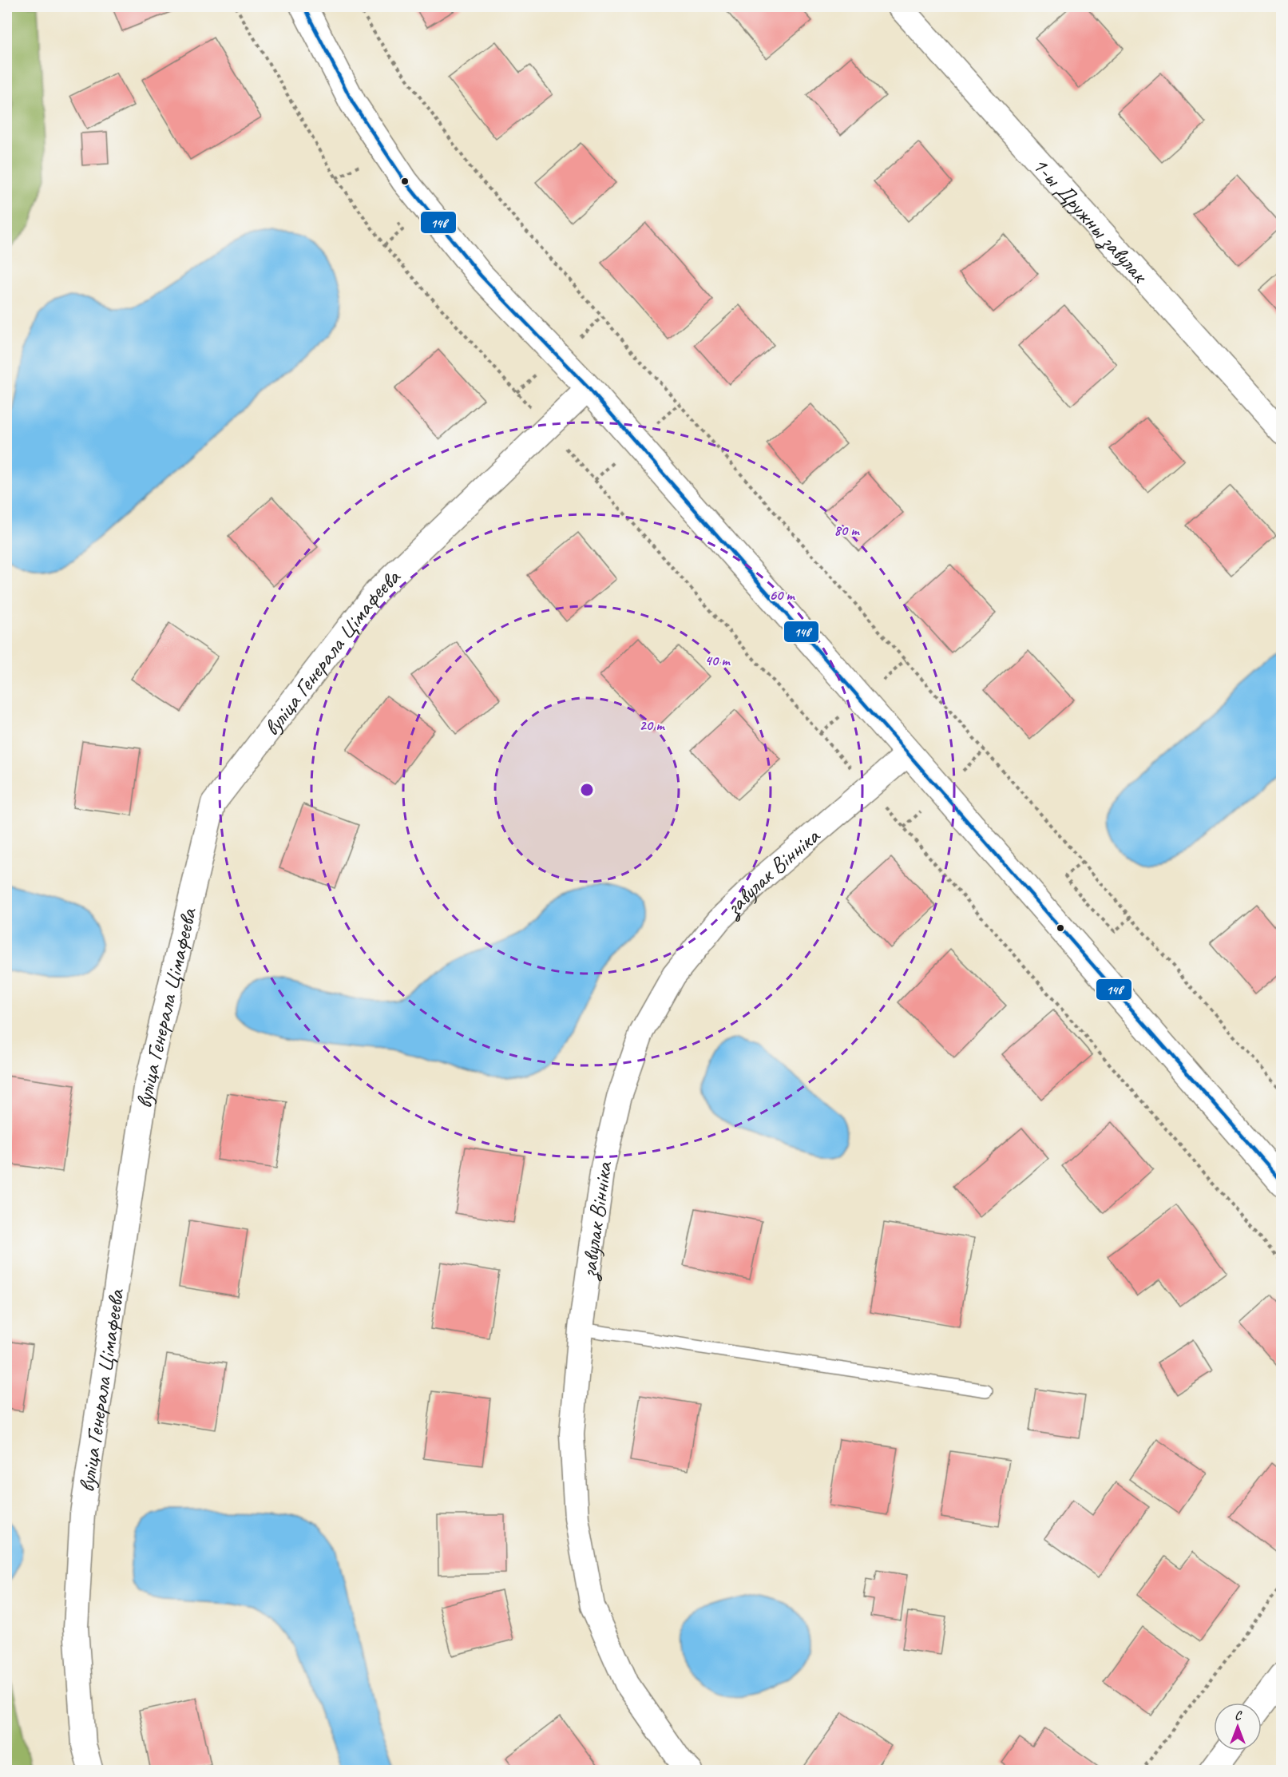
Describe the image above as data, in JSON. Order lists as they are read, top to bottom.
{
  "streets": {
    "street": ["1-ы Дружны завулак", "вуліца Генерала Цімафеева", "завулак Вінніка"]
  },
  "lines": ["transit line 14в"],
  "north": "top",
  "rings": [
    "80 m",
    "60 m",
    "40 m",
    "20 m"
  ]
}
